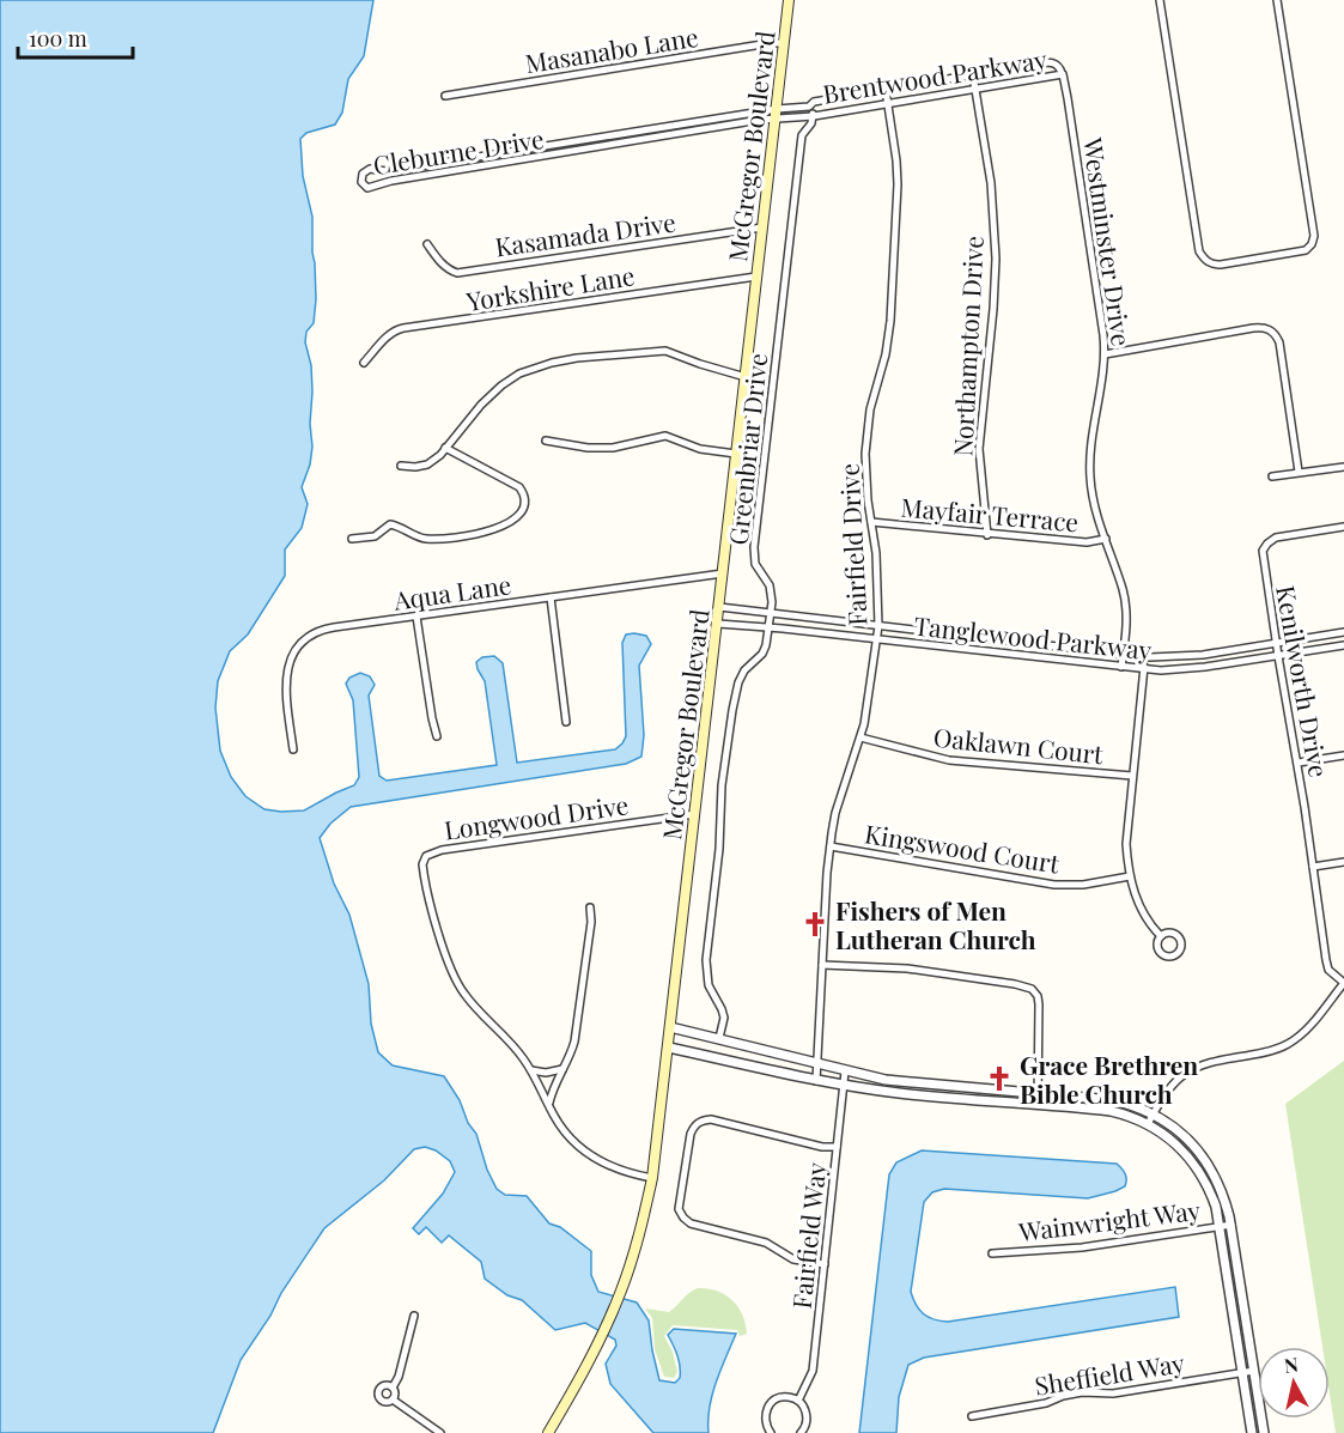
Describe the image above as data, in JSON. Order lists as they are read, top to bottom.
{
  "streets": {
    "main road": ["McGregor Boulevard"],
    "street": [
      "Masanabo Lane",
      "Brentwood Parkway",
      "Cleburne Drive",
      "Kasamada Drive",
      "Westminster Drive",
      "Yorkshire Lane",
      "Northampton Drive",
      "Greenbriar Drive",
      "Mayfair Terrace",
      "Fairfield Drive",
      "Aqua Lane",
      "Tanglewood Parkway",
      "Kenilworth Drive",
      "Oaklawn Court",
      "Longwood Drive",
      "Kingswood Court",
      "Wainwright Way",
      "Fairfield Way",
      "Sheffield Way"
    ]
  },
  "crossings": [
    ["Masanabo Lane", "McGregor Boulevard"],
    ["Brentwood Parkway", "McGregor Boulevard"],
    ["Brentwood Parkway", "Cleburne Drive"],
    ["Brentwood Parkway", "Westminster Drive"],
    ["Brentwood Parkway", "Northampton Drive"],
    ["Brentwood Parkway", "Greenbriar Drive"],
    ["Brentwood Parkway", "Fairfield Drive"],
    ["McGregor Boulevard", "Cleburne Drive"],
    ["McGregor Boulevard", "Kasamada Drive"],
    ["McGregor Boulevard", "Yorkshire Lane"],
    ["McGregor Boulevard", "Aqua Lane"],
    ["McGregor Boulevard", "Tanglewood Parkway"],
    ["McGregor Boulevard", "Longwood Drive"],
    ["Westminster Drive", "Mayfair Terrace"],
    ["Westminster Drive", "Tanglewood Parkway"],
    ["Northampton Drive", "Mayfair Terrace"],
    ["Greenbriar Drive", "Tanglewood Parkway"],
    ["Mayfair Terrace", "Fairfield Drive"],
    ["Fairfield Drive", "Tanglewood Parkway"],
    ["Fairfield Drive", "Oaklawn Court"],
    ["Fairfield Drive", "Kingswood Court"],
    ["Tanglewood Parkway", "Kenilworth Drive"]
  ],
  "places": {
    "church": ["Fishers of Men Lutheran Church", "Grace Brethren Bible Church"]
  },
  "scale_bar": "100 m",
  "north": "top"
}
